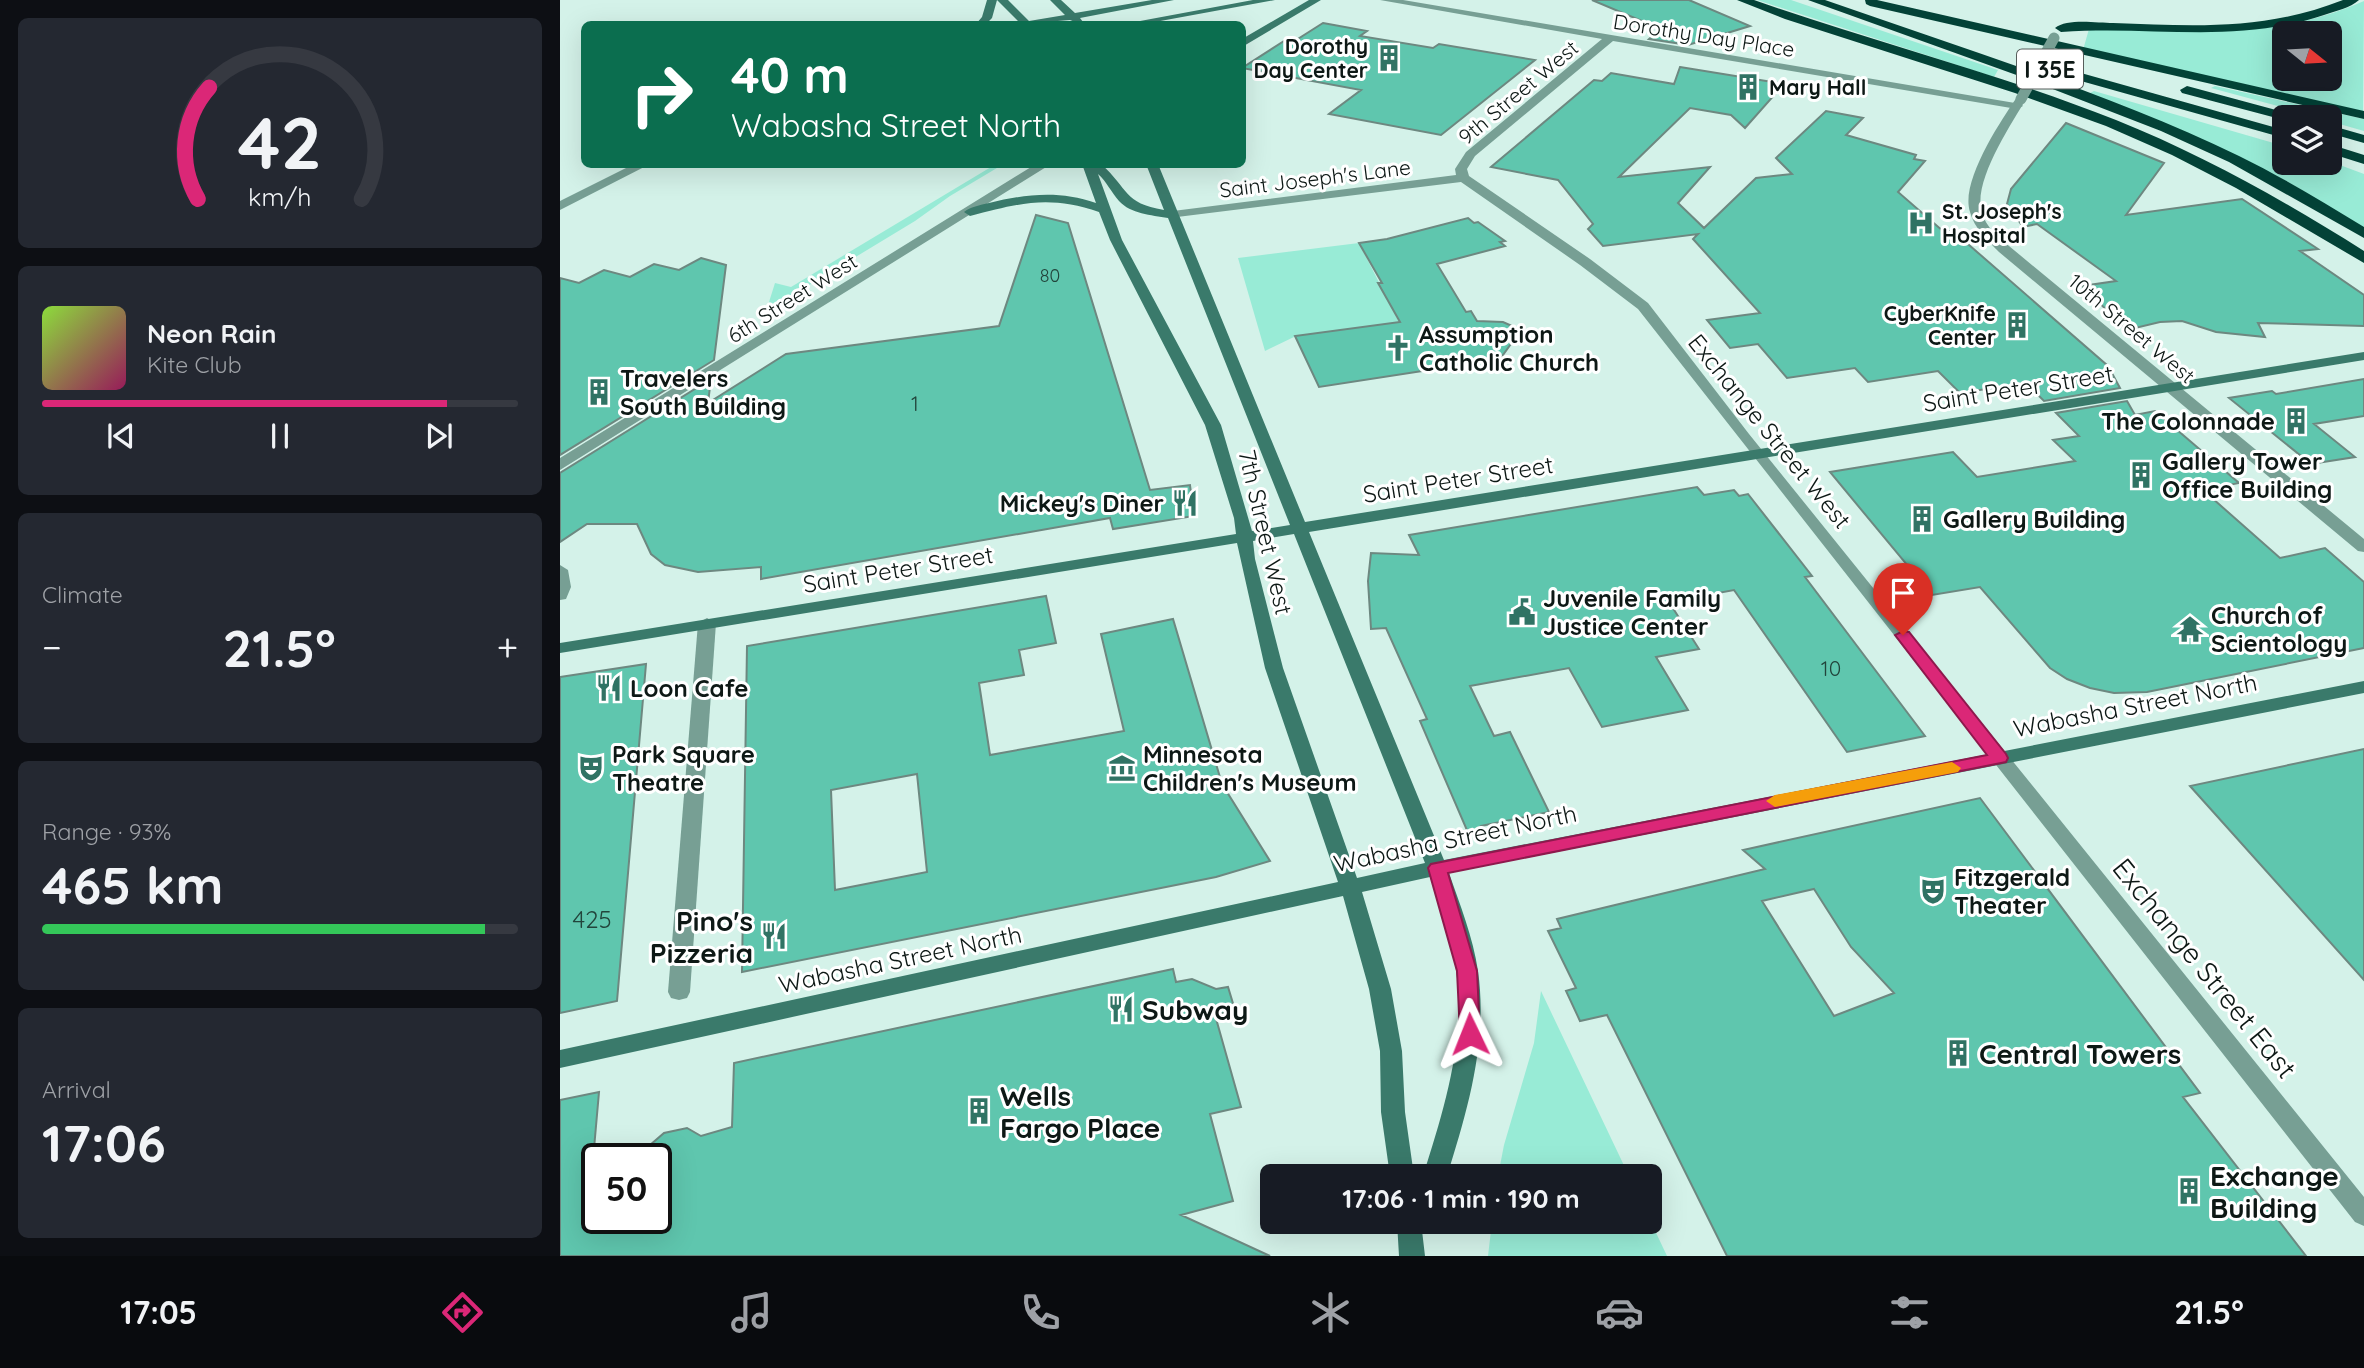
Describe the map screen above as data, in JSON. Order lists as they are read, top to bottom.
{
  "streets": {
    "highway": ["I 35E"],
    "main road": ["Saint Peter Street", "7th Street West", "Wabasha Street North"],
    "street": [
      "Dorothy Day Place",
      "9th Street West",
      "Saint Joseph's Lane",
      "6th Street West",
      "10th Street West",
      "Exchange Street West",
      "Exchange Street East"
    ]
  },
  "crossings": [
    ["Dorothy Day Place", "9th Street West"],
    ["Dorothy Day Place", "10th Street West"],
    ["9th Street West", "Saint Joseph's Lane"],
    ["9th Street West", "Exchange Street West"],
    ["Saint Joseph's Lane", "Exchange Street West"],
    ["Saint Joseph's Lane", "7th Street West"],
    ["10th Street West", "Saint Peter Street"],
    ["Saint Peter Street", "Exchange Street West"],
    ["Saint Peter Street", "7th Street West"],
    ["Exchange Street West", "Wabasha Street North"],
    ["Exchange Street West", "Exchange Street East"],
    ["7th Street West", "Wabasha Street North"],
    ["Wabasha Street North", "Exchange Street East"]
  ],
  "places": {
    "building": [
      "Dorothy Day Center",
      "Mary Hall",
      "CyberKnife Center",
      "Travelers South Building",
      "The Colonnade",
      "Gallery Tower Office Building",
      "Gallery Building",
      "Central Towers",
      "Wells Fargo Place",
      "Exchange Building"
    ],
    "hospital": ["St. Joseph's Hospital"],
    "church": ["Assumption Catholic Church"],
    "restaurant": [
      "Mickey's Diner",
      "Loon Cafe",
      "Pino's Pizzeria",
      "Subway"
    ],
    "public building": ["Juvenile Family Justice Center"],
    "temple": ["Church of Scientology"],
    "theatre": ["Park Square Theatre", "Fitzgerald Theater"],
    "museum": ["Minnesota Children's Museum"]
  },
  "house_numbers": [
    "80",
    "1",
    "10",
    "425"
  ],
  "north": "right",
  "page": {
    "turn": ["40 m", "Wabasha Street North"],
    "song": ["Neon Rain", "Kite Club"],
    "tile": [
      "Climate",
      ["Range · 93%", "465 km"],
      ["Arrival", "17:06"]
    ],
    "heat": ["−", "21.5°", "+"],
    "limit": "50",
    "trip": "17:06 · 1 min · 190 m",
    "tabs": ["17:05", "21.5°"],
    "gauge": ["42", "km/h"]
  }
}
